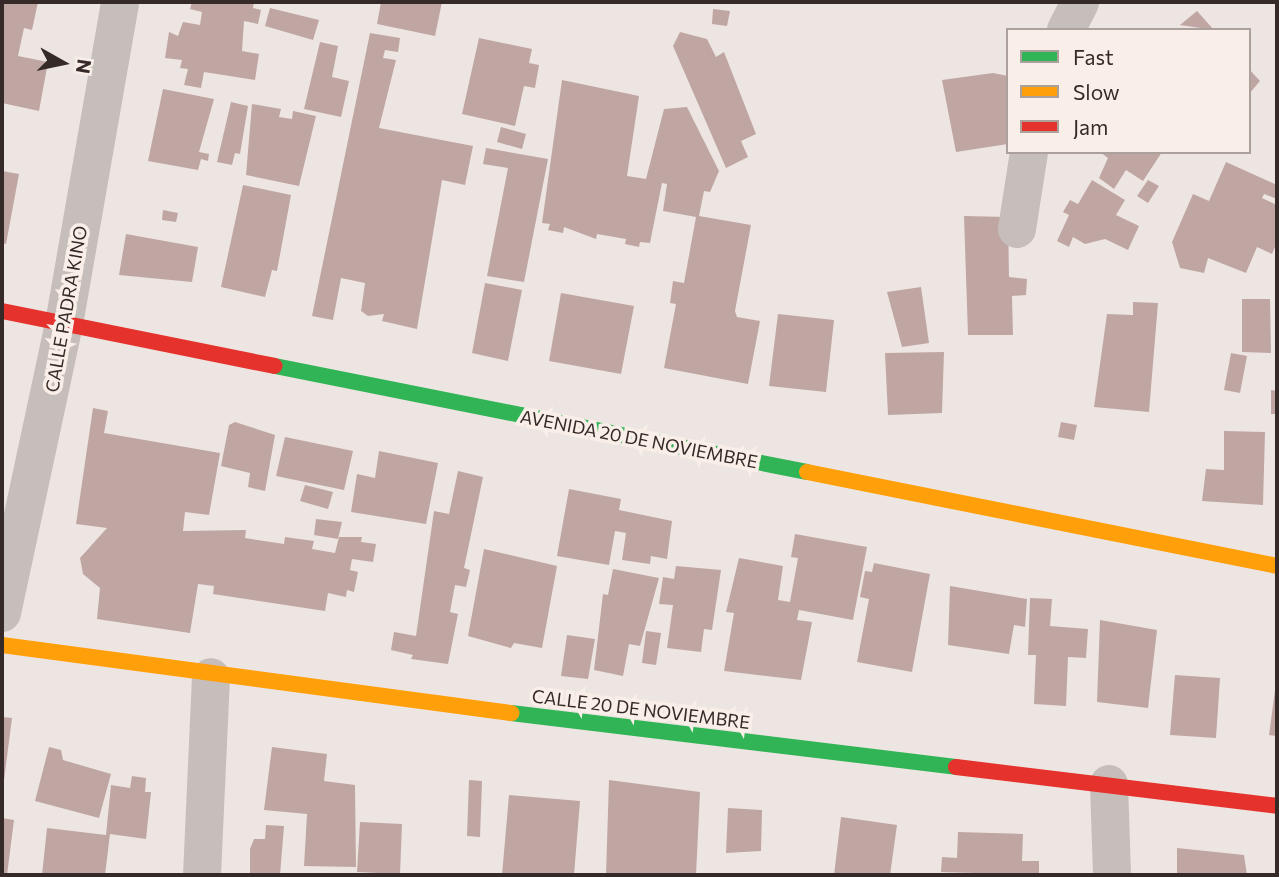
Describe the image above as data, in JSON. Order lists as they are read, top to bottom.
{
  "streets": {
    "street": ["CALLE PADRA KINO", "AVENIDA 20 DE NOVIEMBRE", "CALLE 20 DE NOVIEMBRE"]
  },
  "crossings": [
    ["CALLE PADRA KINO", "AVENIDA 20 DE NOVIEMBRE"]
  ],
  "legend": ["Fast", "Slow", "Jam"],
  "north": "right"
}
